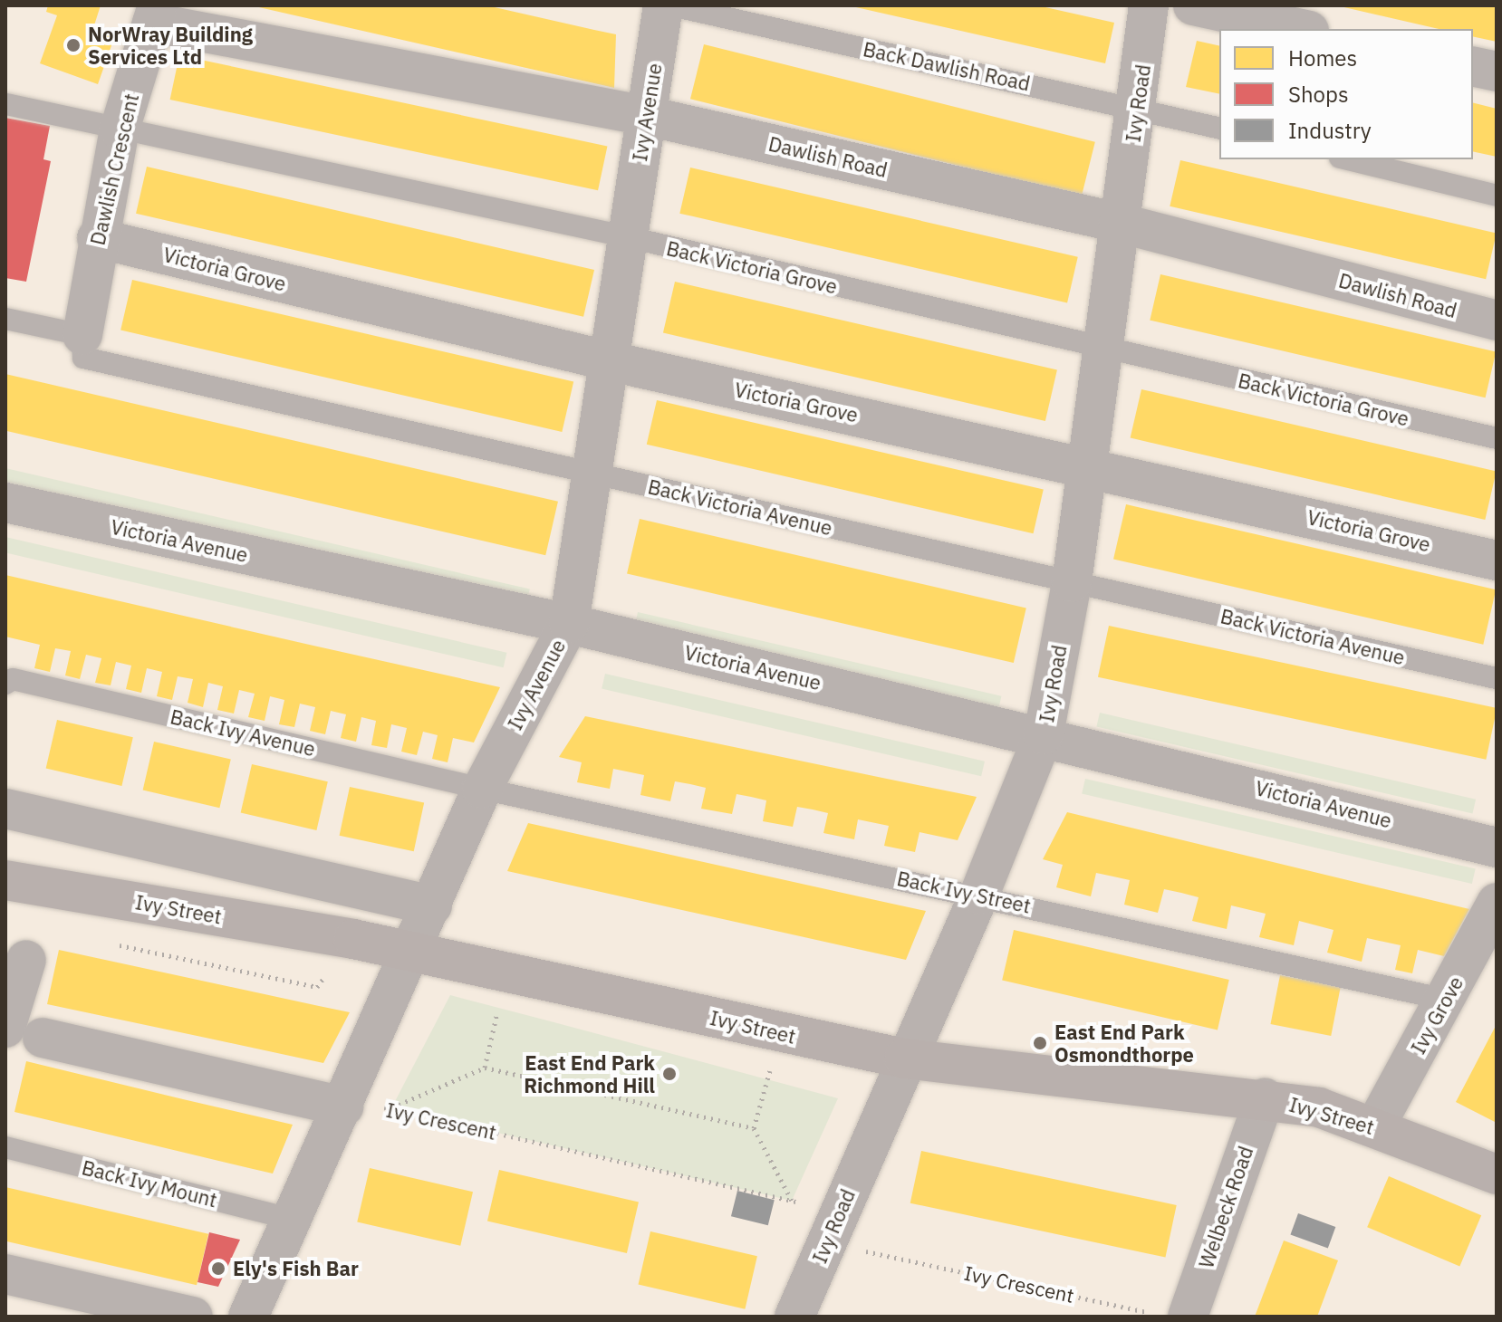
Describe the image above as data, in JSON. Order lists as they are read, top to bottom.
{
  "streets": {
    "street": [
      "Ivy Road",
      "Ivy Avenue",
      "Dawlish Road",
      "Dawlish Crescent",
      "Victoria Grove",
      "Victoria Avenue",
      "Ivy Street",
      "Ivy Grove",
      "Welbeck Road"
    ],
    "lane": [
      "Back Dawlish Road",
      "Back Victoria Grove",
      "Back Victoria Avenue",
      "Back Ivy Avenue",
      "Back Ivy Street",
      "Back Ivy Mount"
    ],
    "path": ["Ivy Crescent"]
  },
  "crossings": [
    ["Back Dawlish Road", "Ivy Road"],
    ["Ivy Road", "Dawlish Road"],
    ["Ivy Road", "Back Victoria Grove"],
    ["Ivy Road", "Victoria Grove"],
    ["Ivy Road", "Back Victoria Avenue"],
    ["Ivy Road", "Victoria Avenue"],
    ["Ivy Road", "Back Ivy Street"],
    ["Ivy Road", "Ivy Street"],
    ["Ivy Road", "Ivy Crescent"],
    ["Ivy Avenue", "Dawlish Road"],
    ["Ivy Avenue", "Back Victoria Grove"],
    ["Ivy Avenue", "Victoria Grove"],
    ["Ivy Avenue", "Back Victoria Avenue"],
    ["Ivy Avenue", "Victoria Avenue"],
    ["Ivy Avenue", "Back Ivy Avenue"],
    ["Ivy Avenue", "Back Ivy Street"],
    ["Ivy Avenue", "Ivy Street"],
    ["Ivy Avenue", "Ivy Crescent"],
    ["Ivy Avenue", "Back Ivy Mount"],
    ["Dawlish Road", "Dawlish Crescent"],
    ["Dawlish Crescent", "Back Victoria Grove"],
    ["Dawlish Crescent", "Victoria Grove"],
    ["Dawlish Crescent", "Back Victoria Avenue"],
    ["Back Ivy Avenue", "Back Ivy Street"],
    ["Back Ivy Street", "Ivy Grove"],
    ["Ivy Street", "Ivy Grove"],
    ["Ivy Street", "Welbeck Road"],
    ["Ivy Crescent", "Welbeck Road"]
  ],
  "places": [
    "NorWray Building Services Ltd",
    "East End Park Osmondthorpe",
    "East End Park Richmond Hill",
    "Ely's Fish Bar"
  ],
  "legend": ["Homes", "Shops", "Industry"]
}
